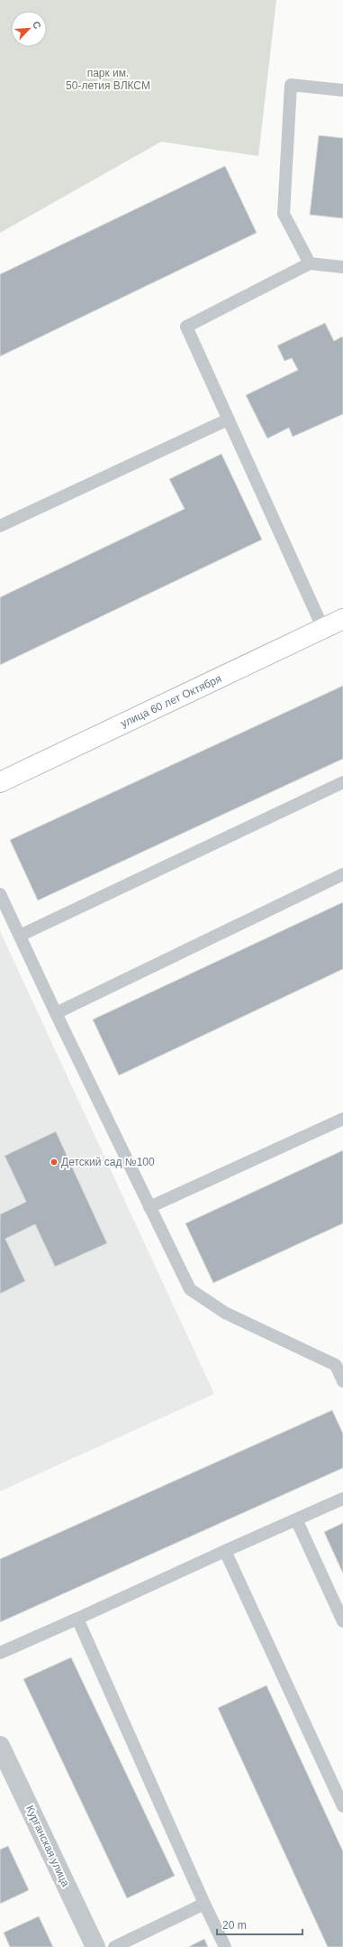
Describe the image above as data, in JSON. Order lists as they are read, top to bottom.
{
  "streets": {
    "main road": ["улица 60 лет Октября"],
    "street": ["Курганская улица"]
  },
  "parks": ["парк им. 50-летия ВЛКСМ"],
  "places": ["Детский сад №100"],
  "scale_bar": "20 m",
  "north": "top right"
}
